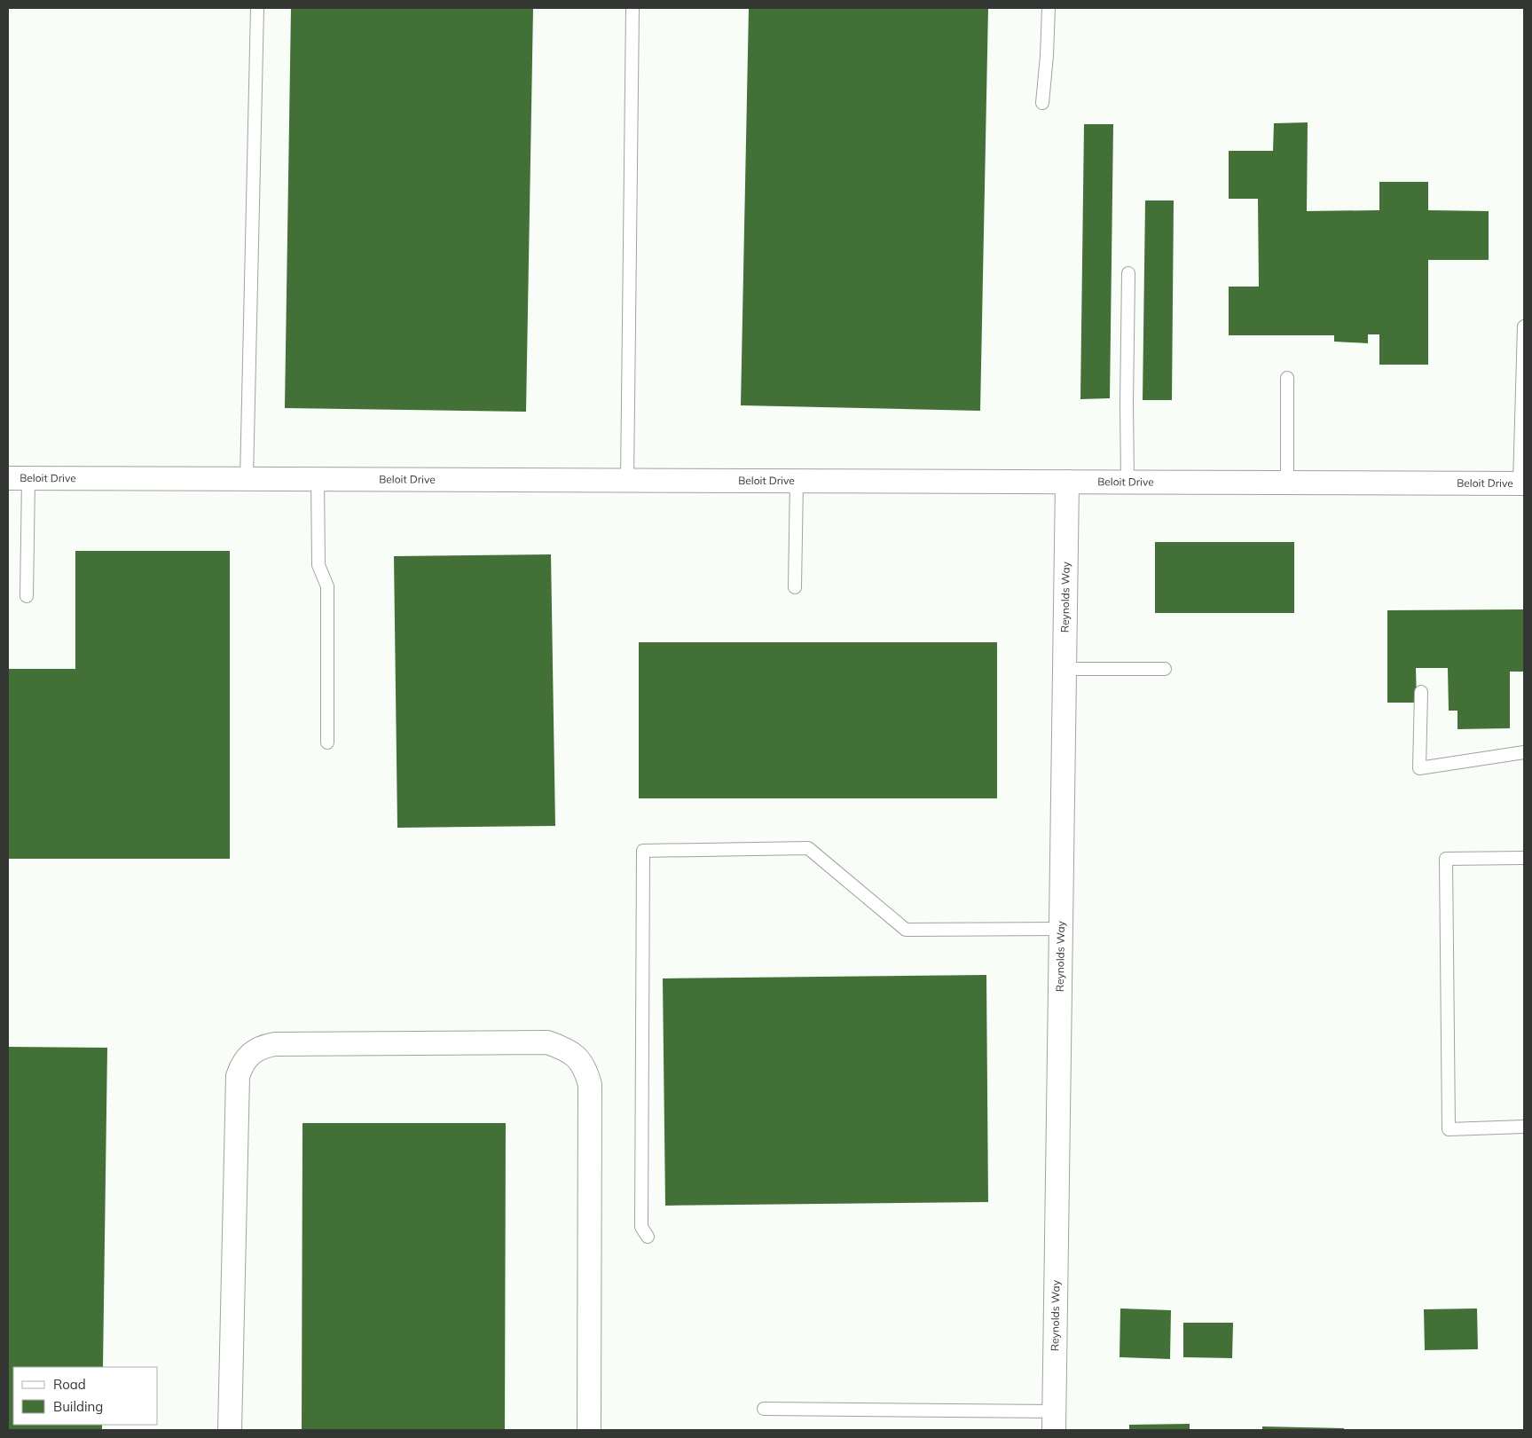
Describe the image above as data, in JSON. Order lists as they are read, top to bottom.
{
  "streets": {
    "street": ["Beloit Drive", "Reynolds Way"]
  },
  "crossings": [
    ["Beloit Drive", "Reynolds Way"]
  ],
  "legend": ["Road", "Building"]
}
